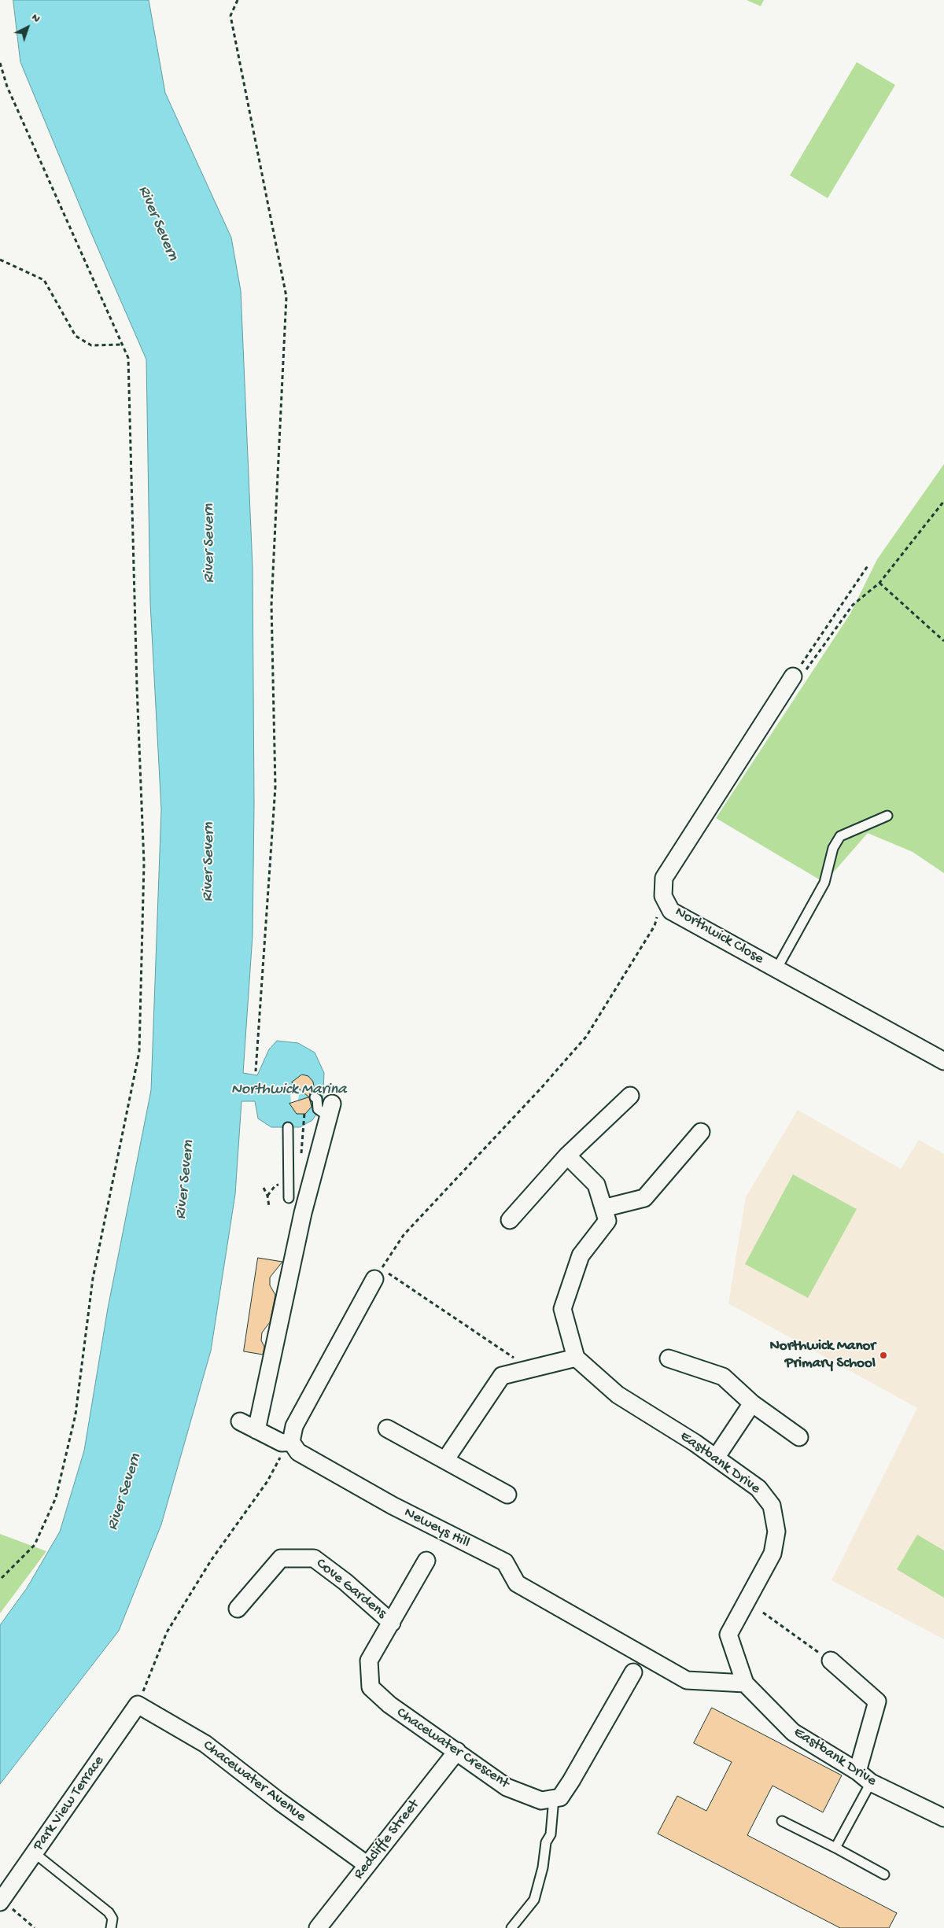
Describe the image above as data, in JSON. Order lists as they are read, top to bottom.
{
  "streets": {
    "street": [
      "Northwick Close",
      "Eastbank Drive",
      "Neweys Hill",
      "Cove Gardens",
      "Chacewater Crescent",
      "Chacewater Avenue",
      "Park View Terrace",
      "Redcliffe Street"
    ]
  },
  "crossings": [
    ["Eastbank Drive", "Neweys Hill"],
    ["Cove Gardens", "Chacewater Crescent"],
    ["Chacewater Crescent", "Redcliffe Street"],
    ["Chacewater Avenue", "Park View Terrace"],
    ["Chacewater Avenue", "Redcliffe Street"]
  ],
  "water": ["River Severn", "Northwick Marina"],
  "places": ["Northwick Manor Primary School"],
  "north": "top right"
}
